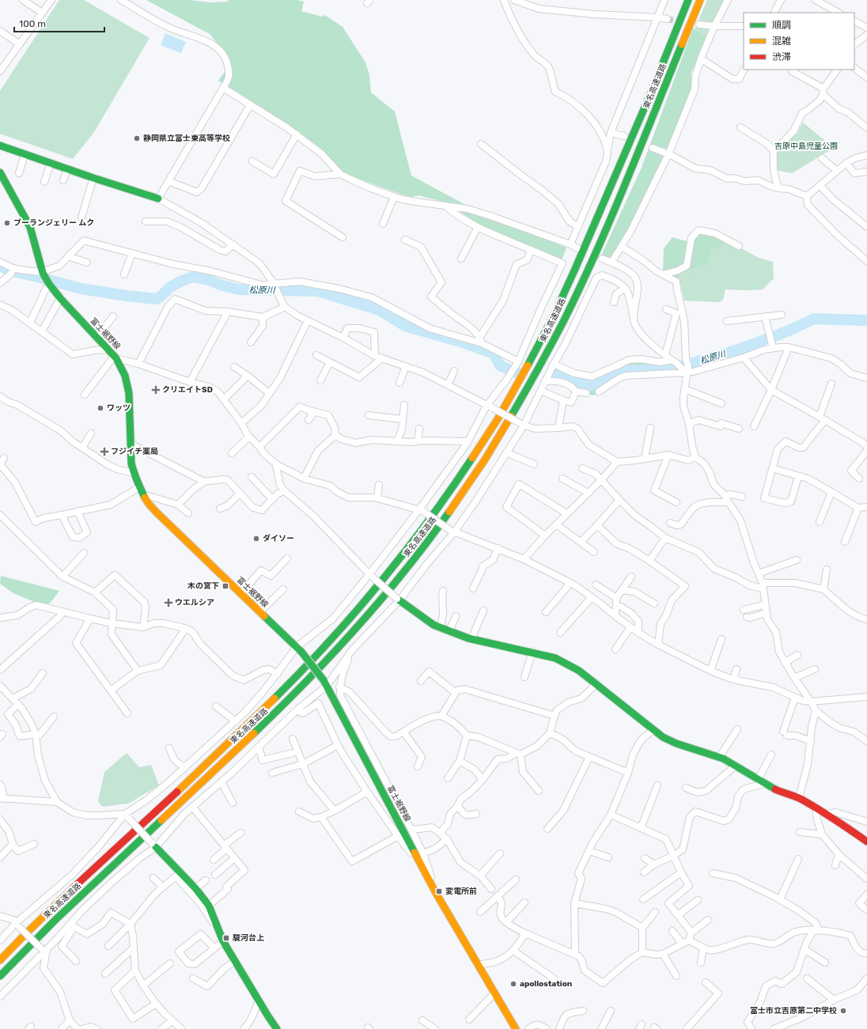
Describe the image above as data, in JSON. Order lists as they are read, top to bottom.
{
  "streets": {
    "main road": ["東名高速道路", "富士裾野線"]
  },
  "water": ["松原川"],
  "parks": ["吉原中島児童公園"],
  "places": {
    "other": [
      "静岡県立富士東高等学校",
      "ブーランジェリー ムク",
      "ワッツ",
      "ダイソー",
      "apollostation",
      "富士市立吉原第二中学校"
    ],
    "health": ["クリエイトSD", "フジイチ薬局", "ウエルシア"],
    "transit": ["木の宮下", "変電所前", "駿河台上"]
  },
  "legend": ["順調", "混雑", "渋滞"],
  "scale_bar": "100 m"
}
